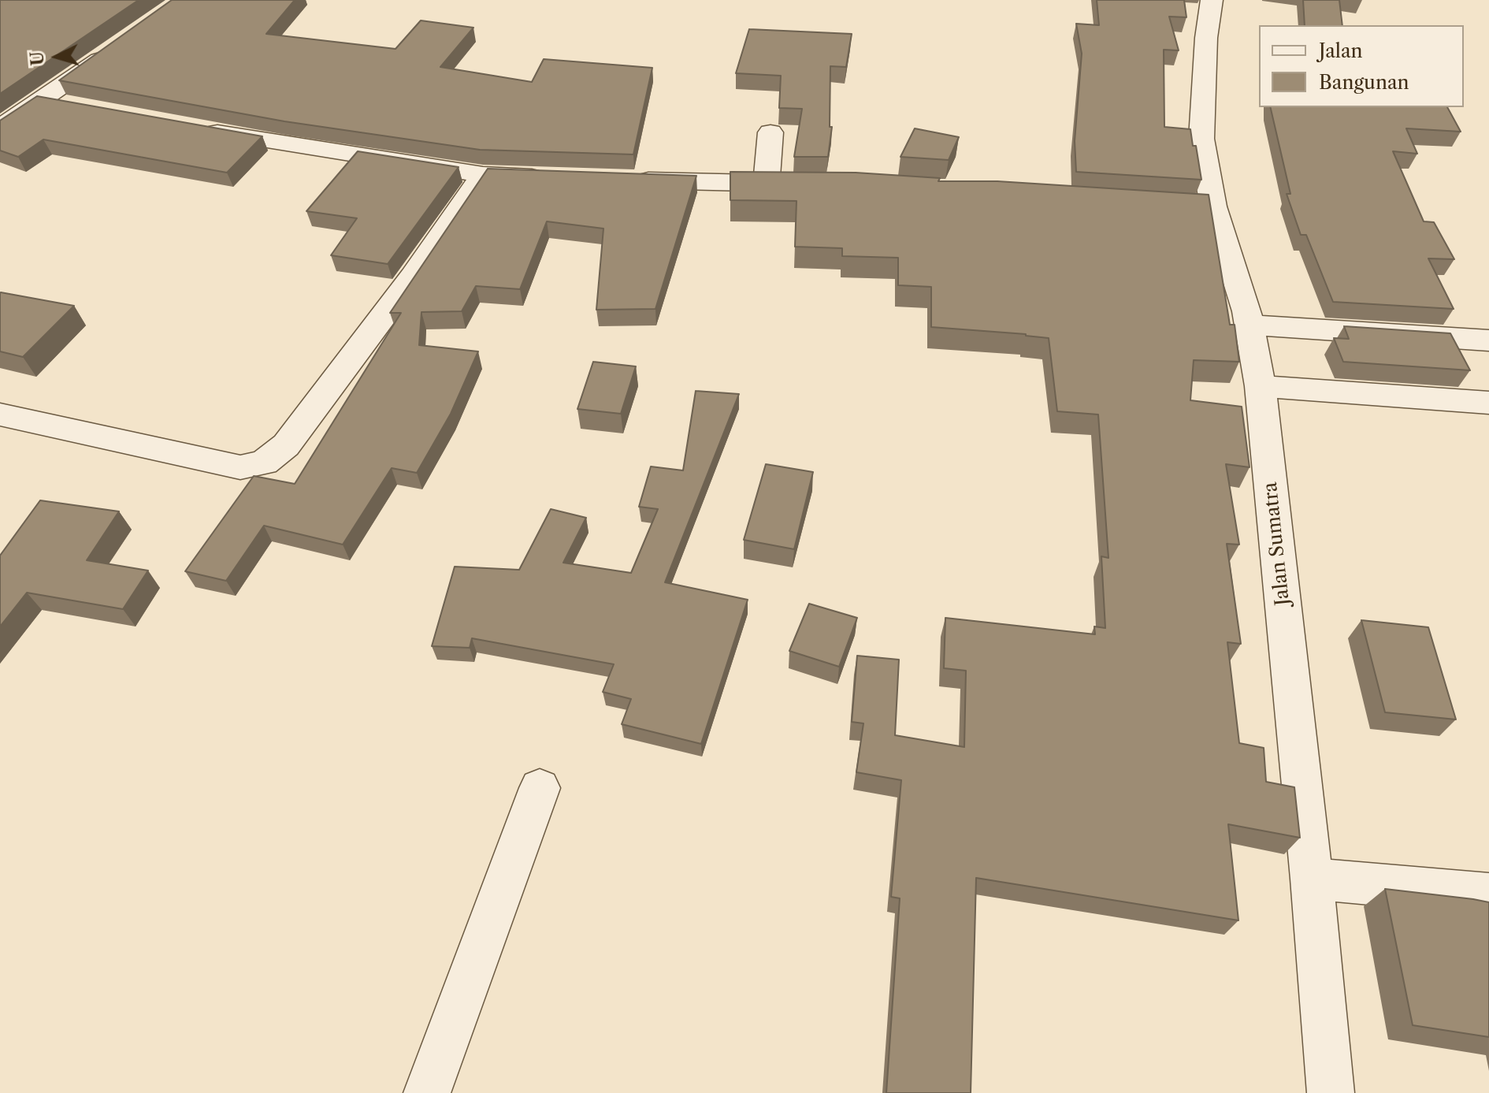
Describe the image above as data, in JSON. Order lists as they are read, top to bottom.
{
  "streets": {
    "street": ["Jalan Sumatra"]
  },
  "legend": ["Jalan", "Bangunan"],
  "north": "left"
}
